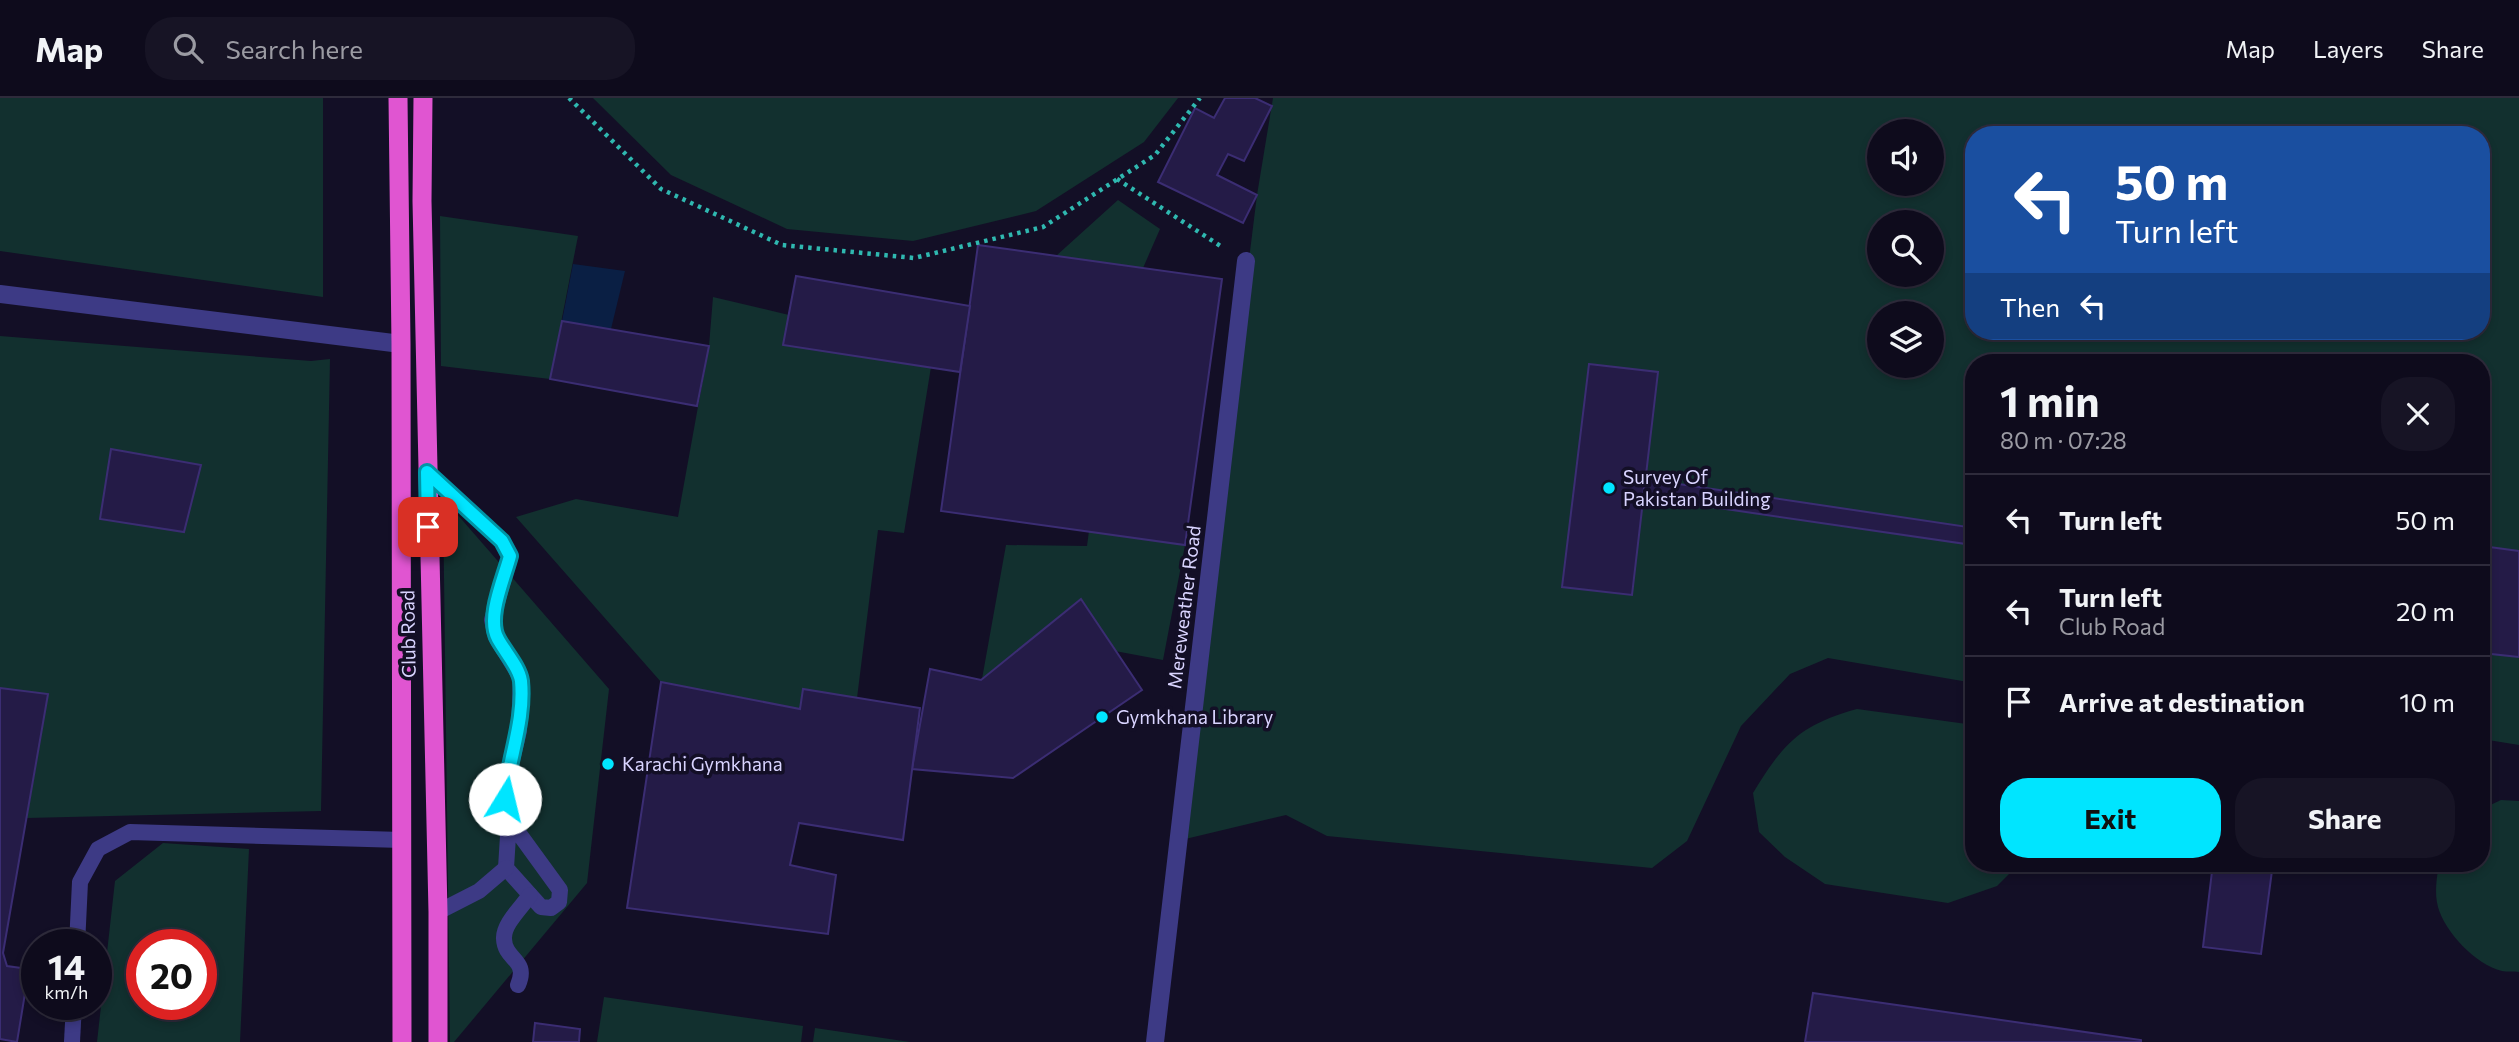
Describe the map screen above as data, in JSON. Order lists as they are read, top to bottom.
{
  "streets": {
    "highway": ["Club Road"],
    "street": ["Mereweather Road"]
  },
  "places": ["Survey Of Pakistan Building", "Gymkhana Library", "Karachi Gymkhana"],
  "page": {
    "header": "Map",
    "search": "Search here",
    "nav": ["Map", "Layers", "Share"],
    "turn": ["50 m", "Turn left"],
    "then": "Then",
    "heading": ["1 min", "80 m · 07:28"],
    "list": [
      {
        "name": "Turn left",
        "value": "50 m"
      },
      {
        "name": "Turn left",
        "note": "Club Road",
        "value": "20 m"
      },
      {
        "name": "Arrive at destination",
        "value": "10 m"
      }
    ],
    "buttons": ["Exit", "Share"],
    "speed": "14 km/h",
    "limit": "20"
  }
}
